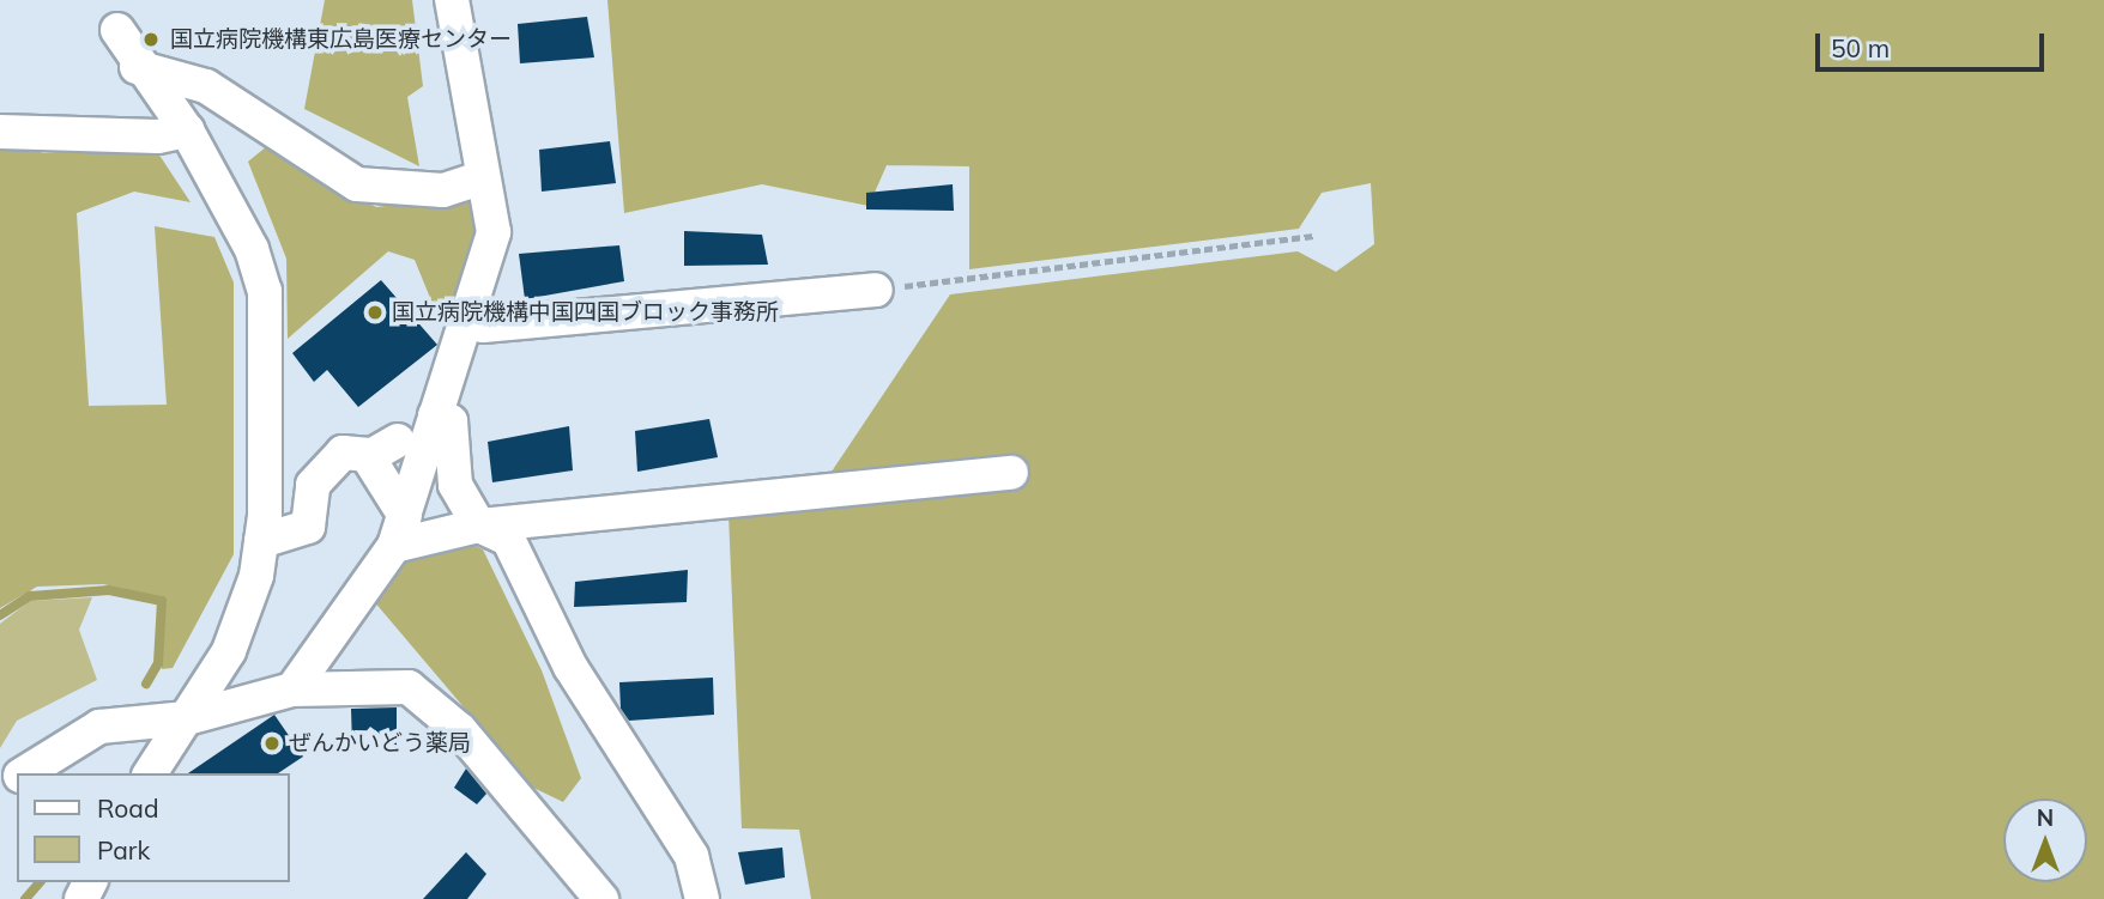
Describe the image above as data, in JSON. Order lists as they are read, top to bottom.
{
  "places": ["国立病院機構東広島医療センター", "国立病院機構中国四国ブロック事務所", "ぜんかいどう薬局"],
  "legend": ["Road", "Park"],
  "scale_bar": "50 m",
  "north": "top"
}
